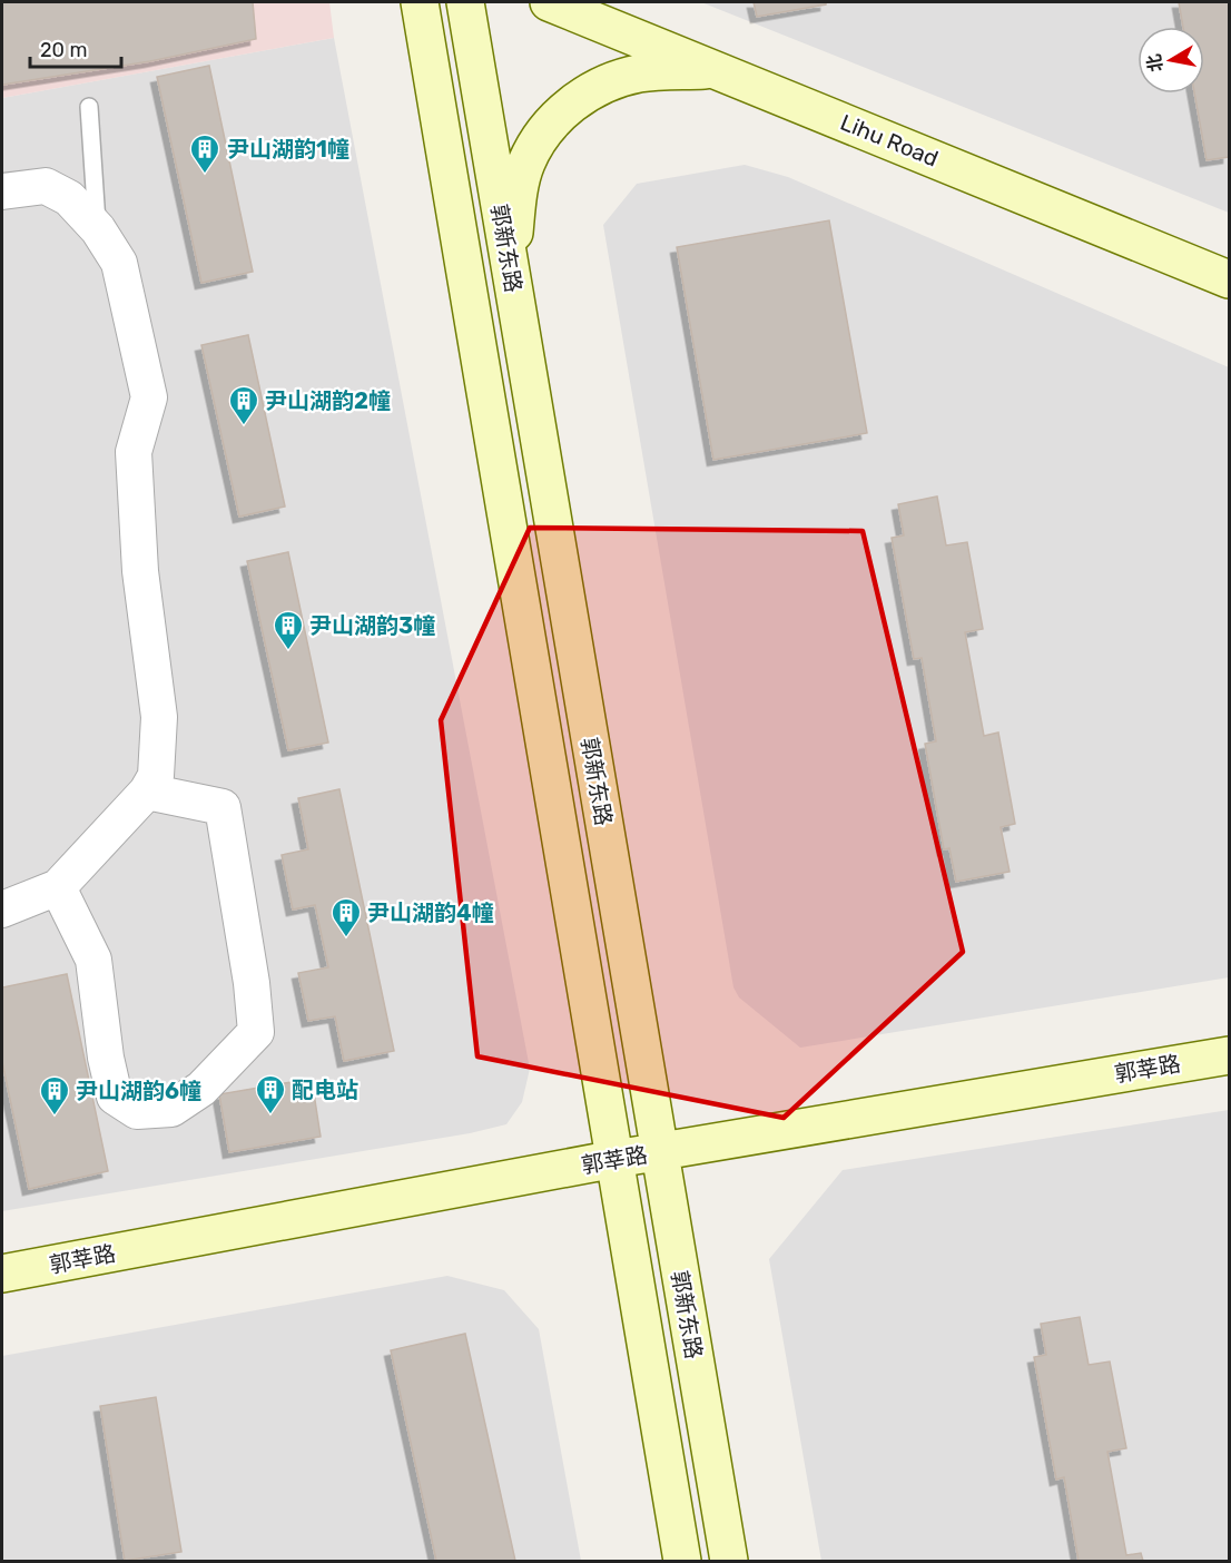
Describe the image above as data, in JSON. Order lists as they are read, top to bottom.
{
  "streets": {
    "main road": ["Lihu Road", "郭新东路", "郭莘路"]
  },
  "crossings": [
    ["郭新东路", "郭莘路"]
  ],
  "places": {
    "building": [
      "尹山湖韵1幢",
      "尹山湖韵2幢",
      "尹山湖韵3幢",
      "尹山湖韵4幢",
      "配电站",
      "尹山湖韵6幢"
    ]
  },
  "scale_bar": "20 m",
  "north": "left"
}
